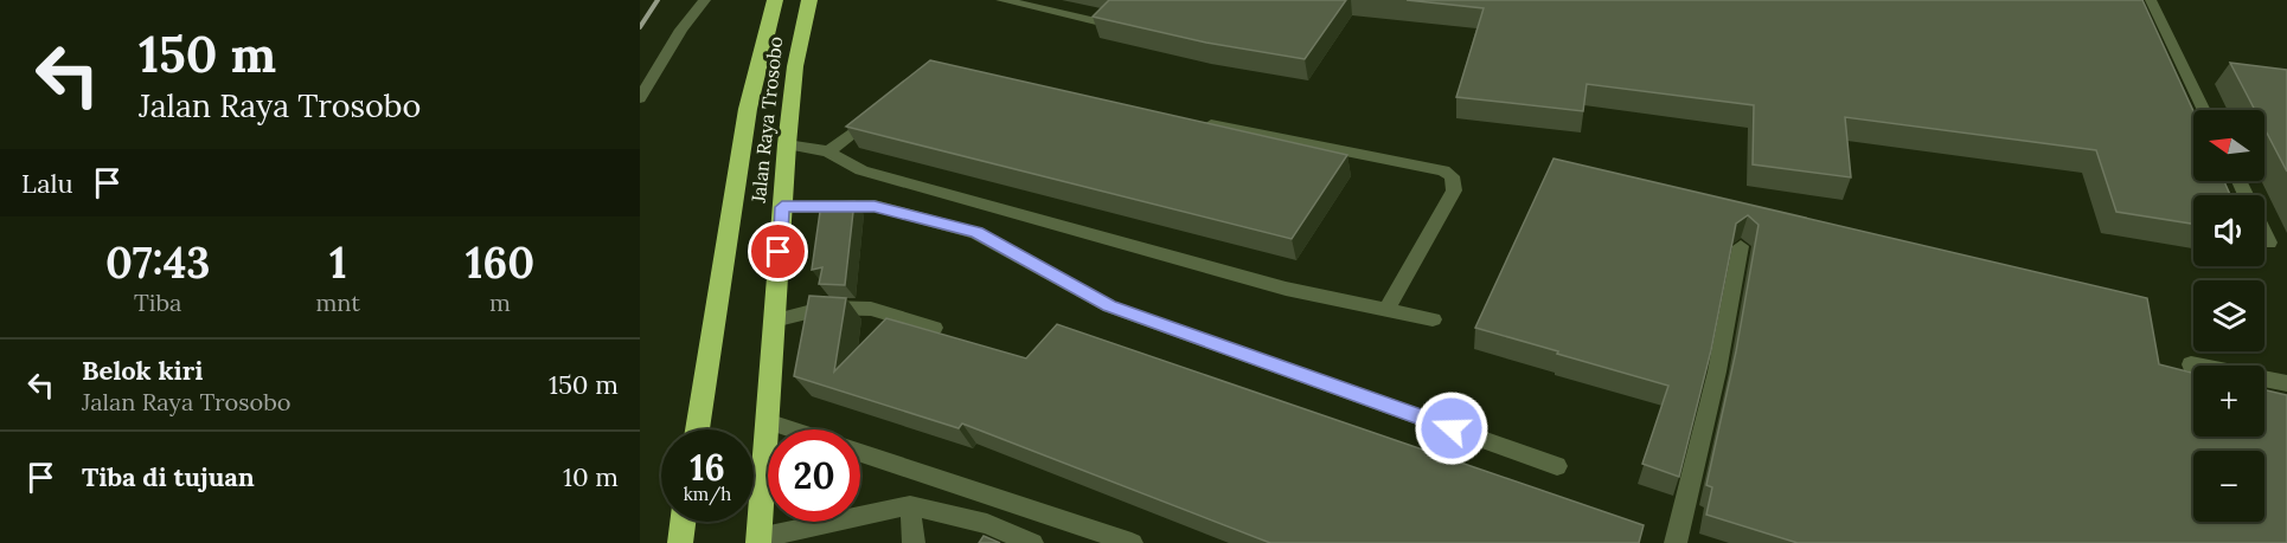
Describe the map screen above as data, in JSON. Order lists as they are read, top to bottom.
{
  "streets": {
    "highway": ["Jalan Raya Trosobo"]
  },
  "north": "left",
  "page": {
    "turn": ["150 m", "Jalan Raya Trosobo"],
    "map_buttons": ["+", "−"],
    "then": "Lalu",
    "eta": [
      "07:43",
      "Tiba",
      "1",
      "mnt",
      "160",
      "m"
    ],
    "list": [
      {
        "name": "Belok kiri",
        "note": "Jalan Raya Trosobo",
        "value": "150 m"
      },
      {
        "name": "Tiba di tujuan",
        "value": "10 m"
      }
    ],
    "speed": "16 km/h",
    "limit": "20"
  }
}
